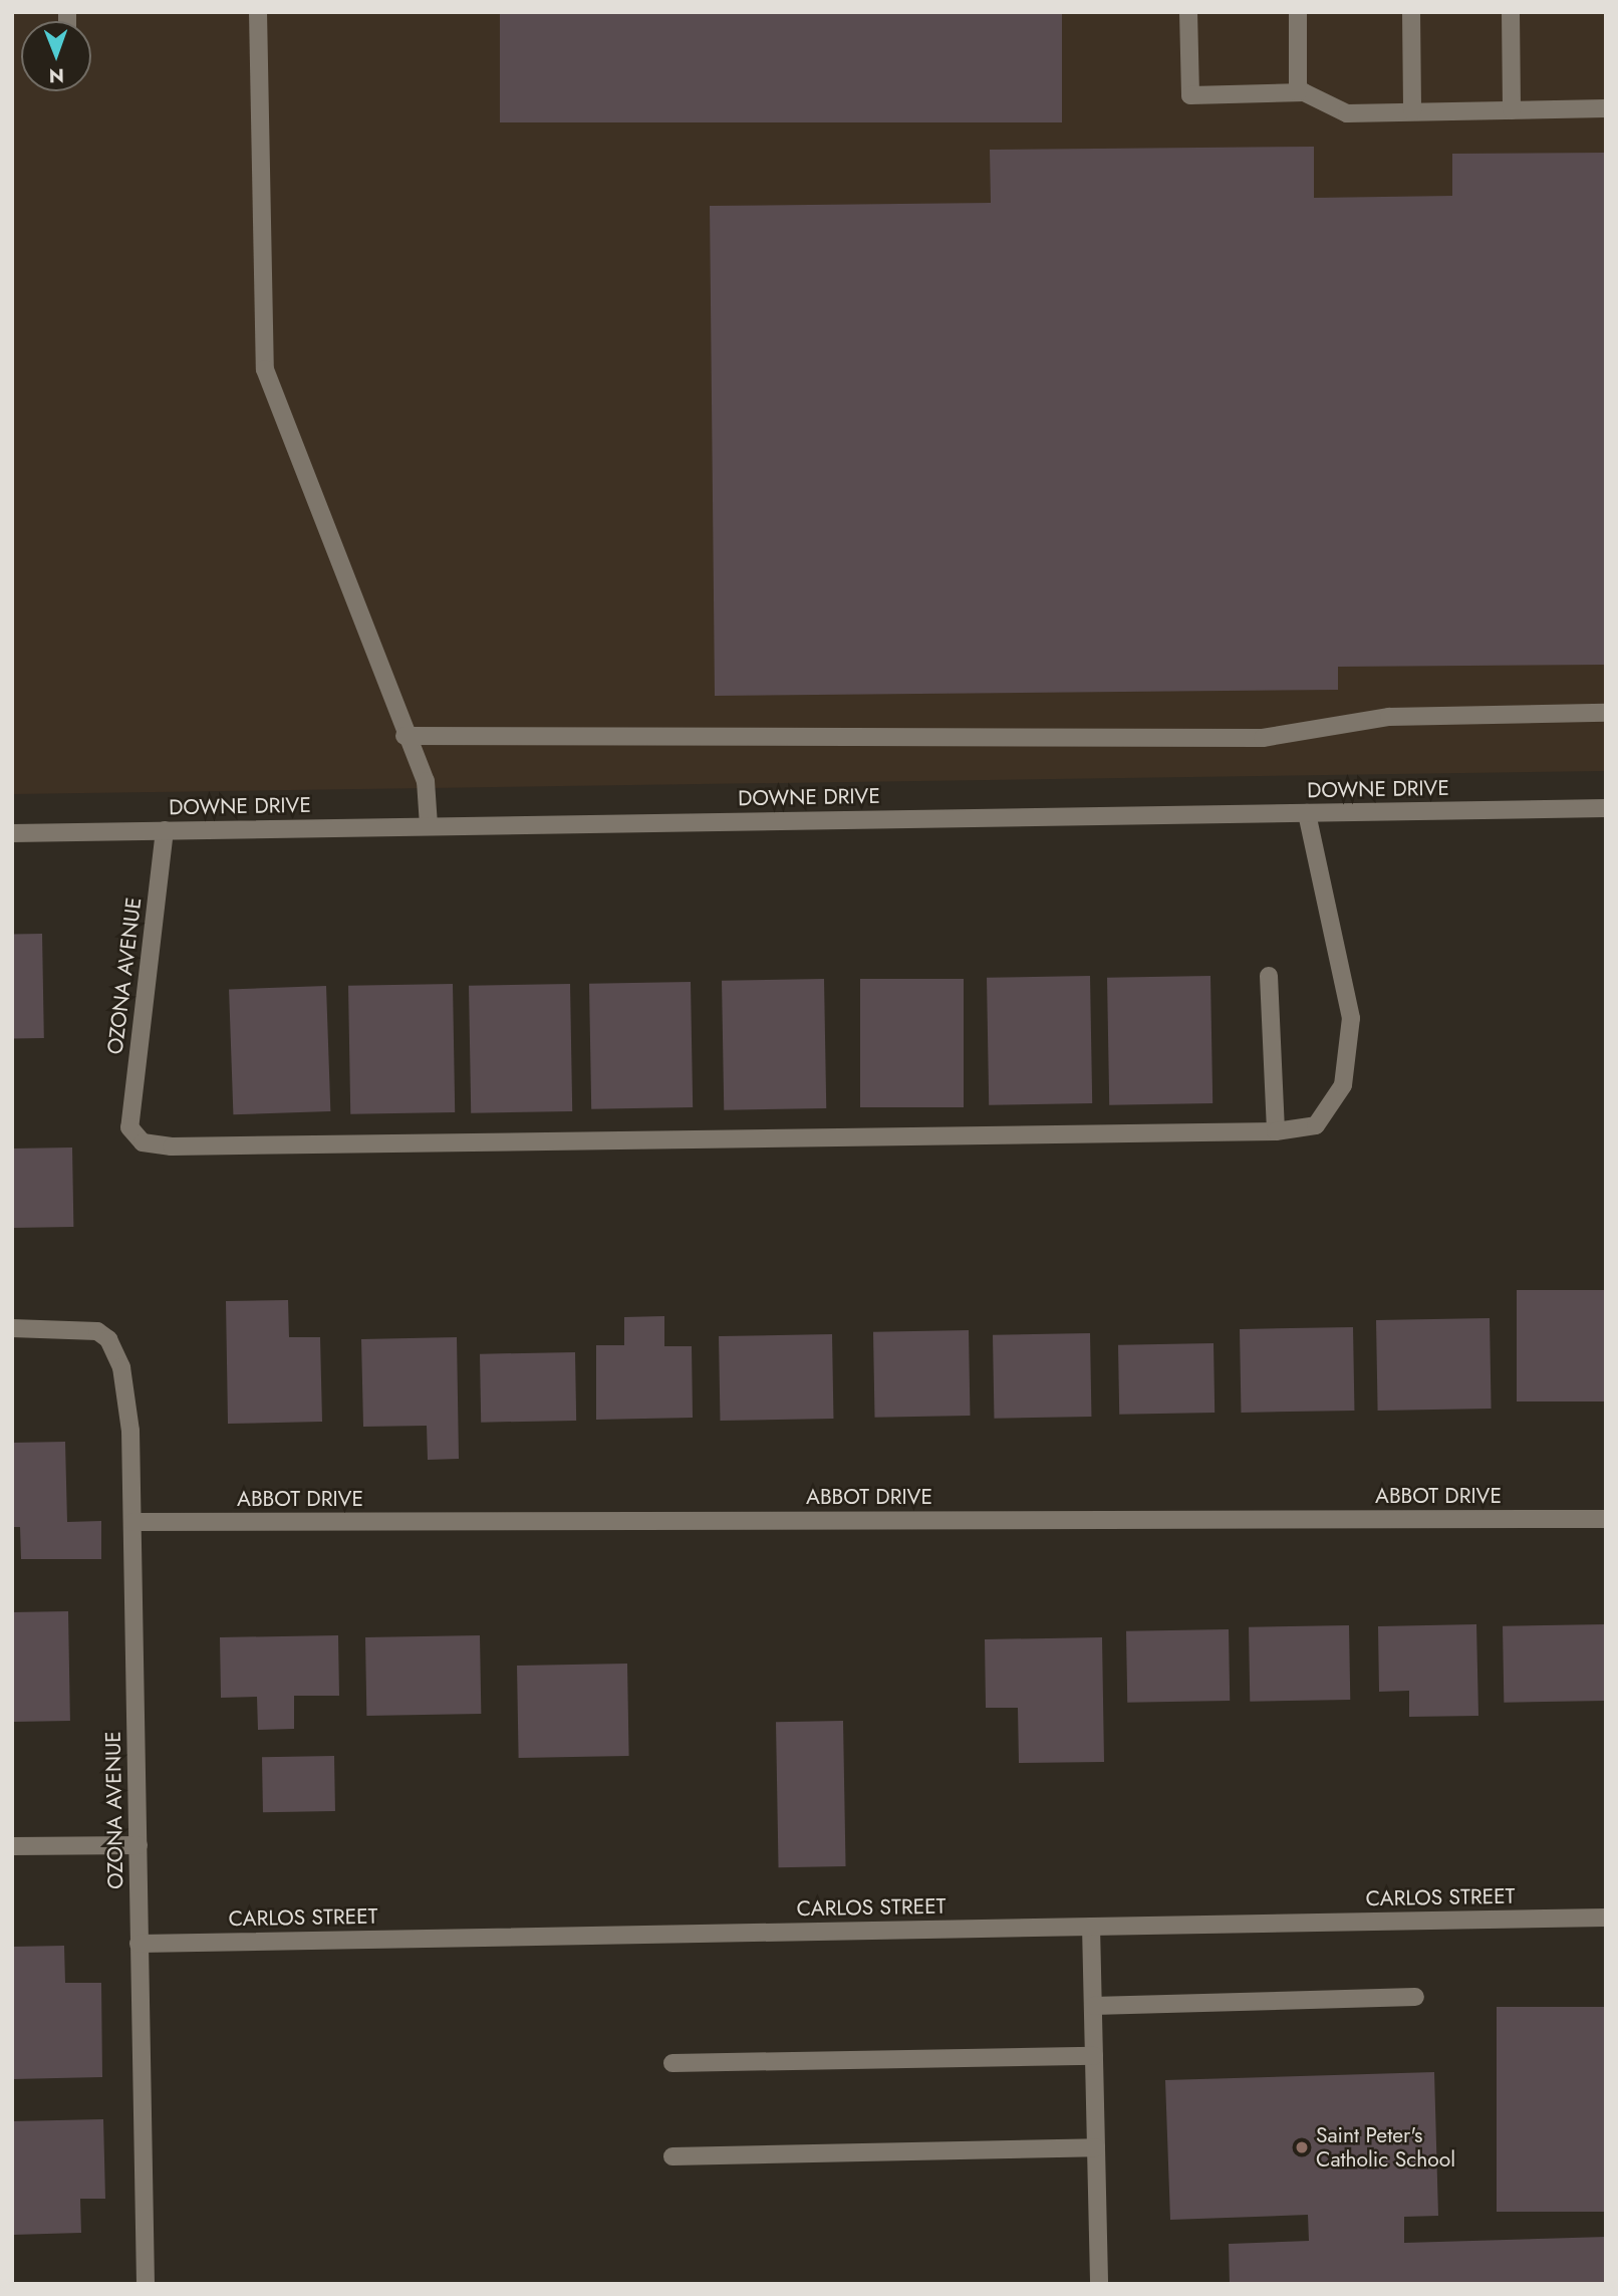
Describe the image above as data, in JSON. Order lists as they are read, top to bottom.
{
  "streets": {
    "street": [
      "DOWNE DRIVE",
      "OZONA AVENUE",
      "ABBOT DRIVE",
      "CARLOS STREET"
    ]
  },
  "crossings": [
    ["DOWNE DRIVE", "OZONA AVENUE"],
    ["OZONA AVENUE", "ABBOT DRIVE"],
    ["OZONA AVENUE", "CARLOS STREET"]
  ],
  "places": ["Saint Peter's Catholic School"],
  "north": "bottom"
}
